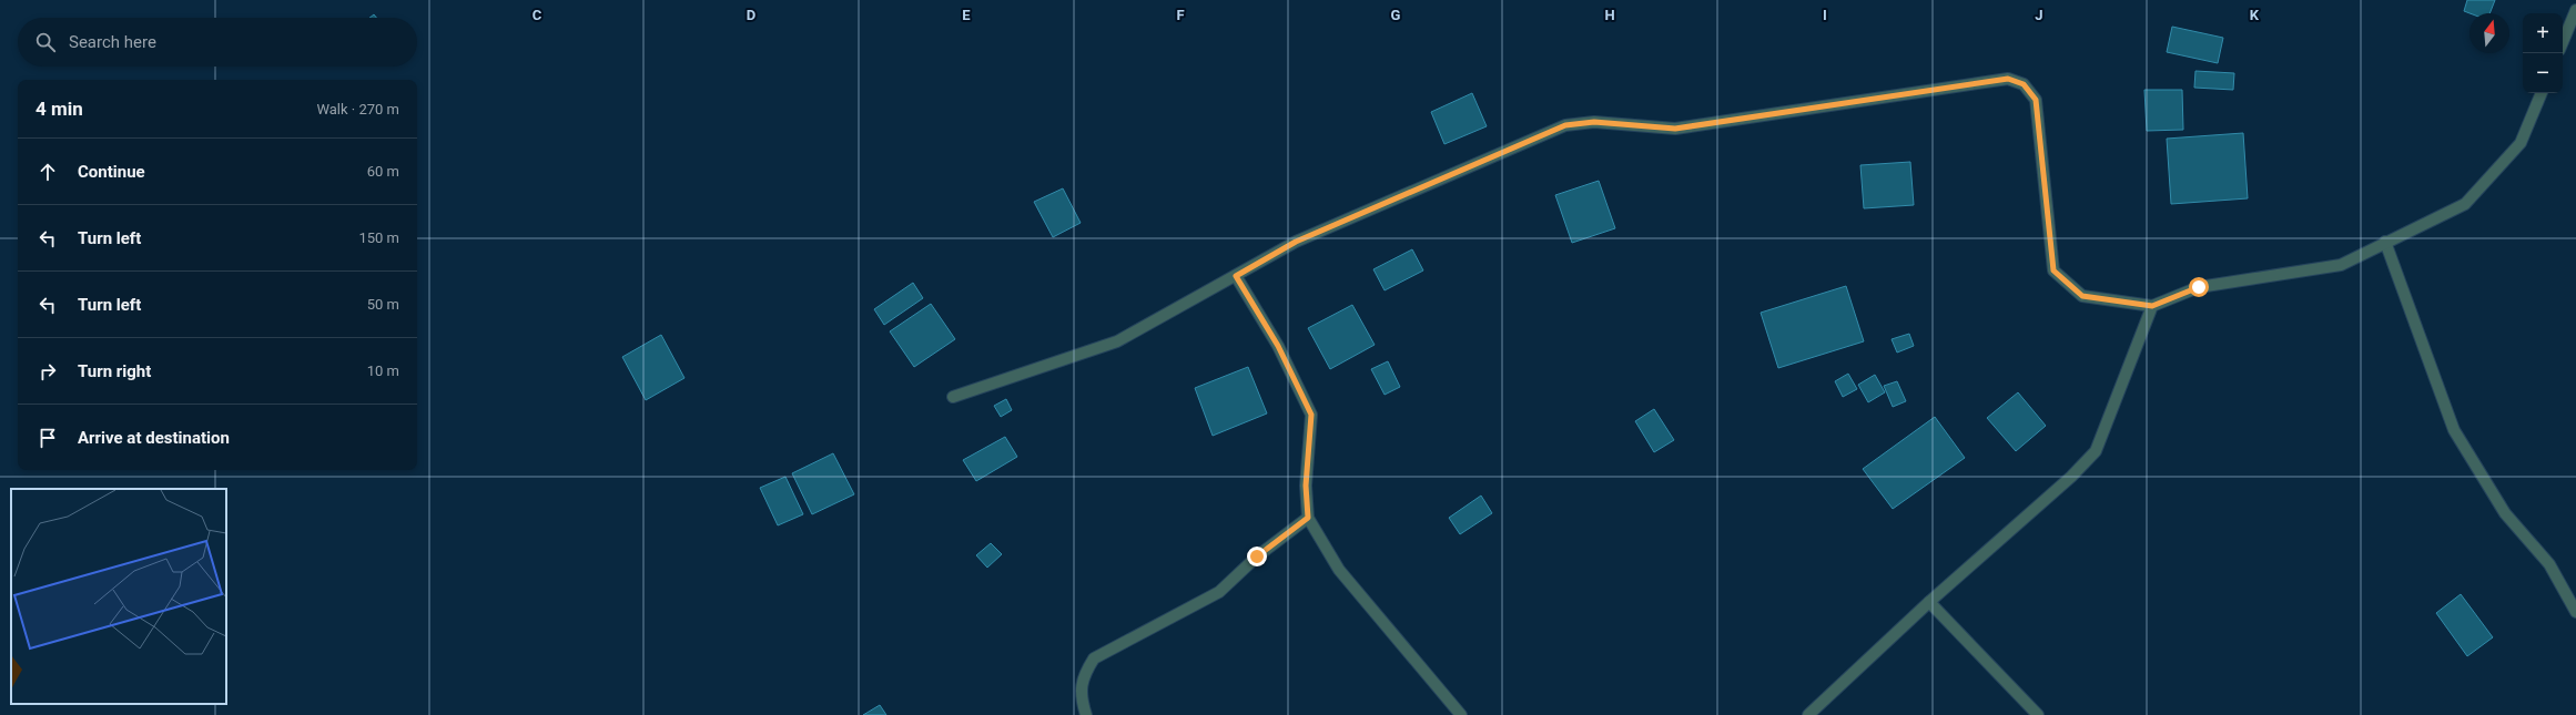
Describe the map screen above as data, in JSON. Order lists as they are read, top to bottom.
{
  "north": "top",
  "page": {
    "map_buttons": ["+", "−"],
    "search": "Search here",
    "heading": ["4 min", "Walk · 270 m"],
    "list": [
      ["Continue", "60 m"],
      ["Turn left", "150 m"],
      ["Turn left", "50 m"],
      ["Turn right", "10 m"],
      "Arrive at destination"
    ]
  },
  "grid": {
    "columns": [
      "C",
      "D",
      "E",
      "F",
      "G",
      "H",
      "I",
      "J",
      "K"
    ]
  }
}
